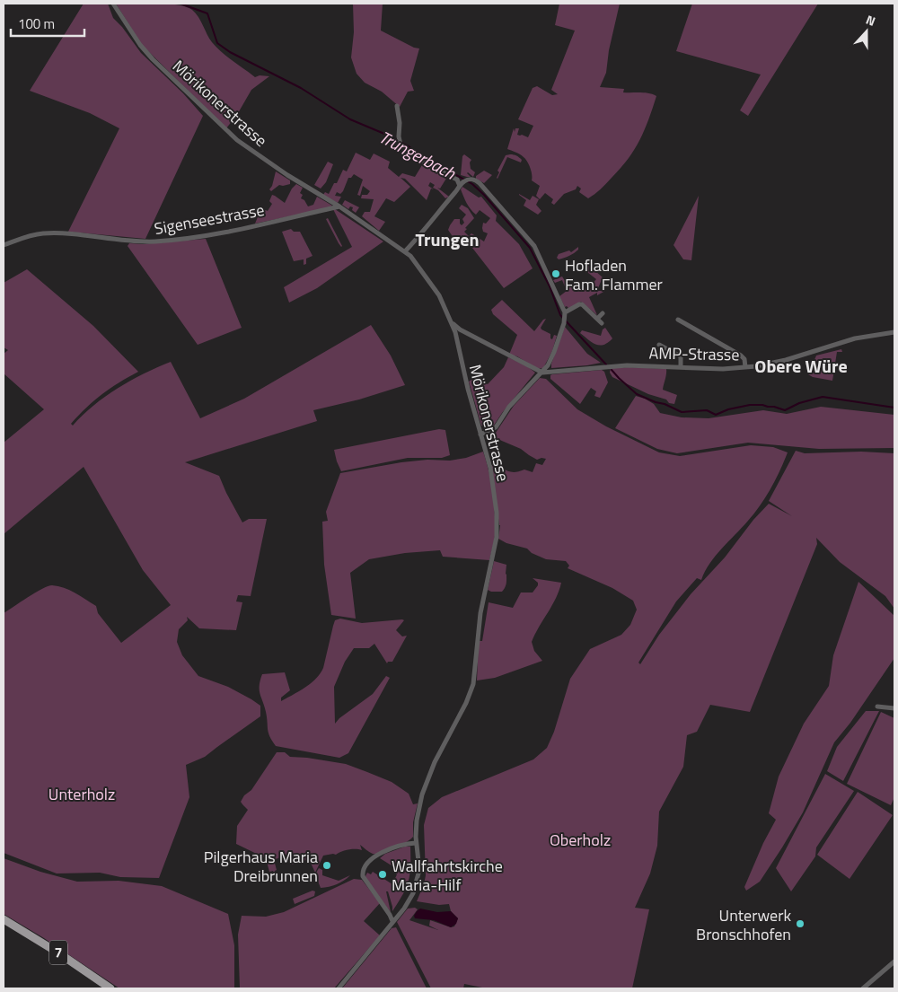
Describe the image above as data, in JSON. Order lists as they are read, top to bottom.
{
  "streets": {
    "main road": ["7"],
    "street": ["Mörikonerstrasse", "Sigenseestrasse", "AMP-Strasse"]
  },
  "crossings": [
    ["Mörikonerstrasse", "Sigenseestrasse"]
  ],
  "districts": ["Trungen", "Obere Würe"],
  "water": ["Trungerbach"],
  "parks": ["Unterholz", "Oberholz"],
  "places": [
    "Hofladen Fam. Flammer",
    "Pilgerhaus Maria Dreibrunnen",
    "Wallfahrtskirche Maria-Hilf",
    "Unterwerk Bronschhofen"
  ],
  "scale_bar": "100 m",
  "north": "top"
}
